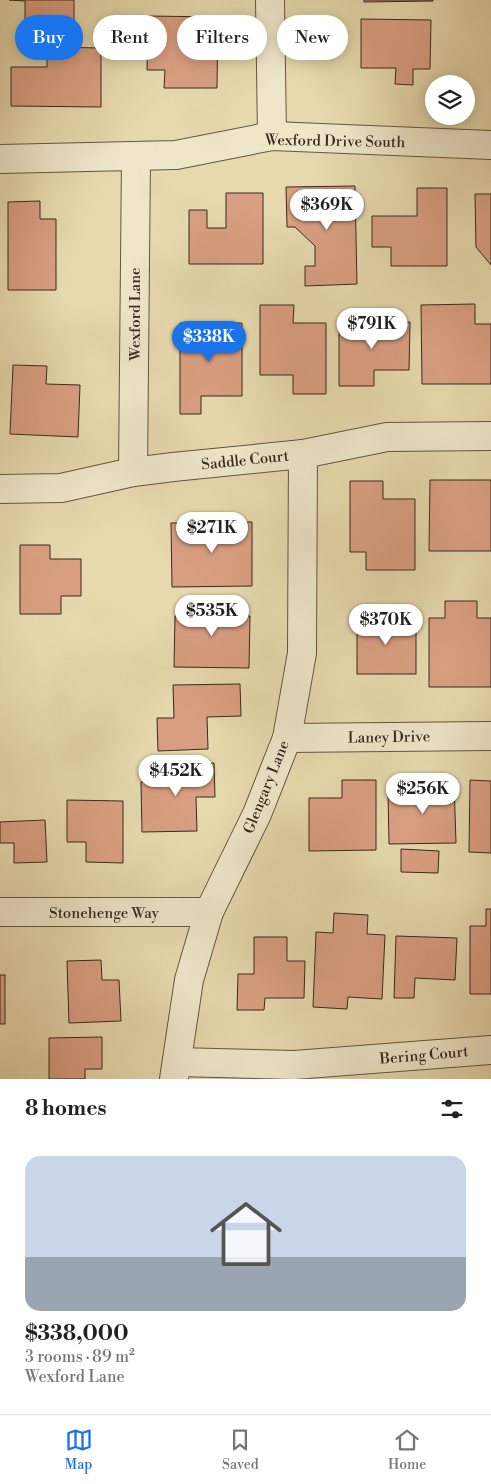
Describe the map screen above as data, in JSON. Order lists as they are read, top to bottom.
{
  "streets": {
    "street": [
      "Wexford Drive South",
      "Wexford Lane",
      "Saddle Court",
      "Laney Drive",
      "Glengary Lane",
      "Stonehenge Way",
      "Bering Court"
    ]
  },
  "crossings": [
    ["Wexford Drive South", "Wexford Lane"],
    ["Wexford Lane", "Saddle Court"],
    ["Saddle Court", "Glengary Lane"],
    ["Laney Drive", "Glengary Lane"],
    ["Glengary Lane", "Stonehenge Way"],
    ["Glengary Lane", "Bering Court"]
  ],
  "page": {
    "chip": [
      "Buy",
      "Rent",
      "Filters",
      "New"
    ],
    "price": [
      "$369K",
      "$791K",
      "$338K",
      "$271K",
      "$535K",
      "$370K",
      "$452K",
      "$256K"
    ],
    "heading": "8 homes",
    "list": [
      {
        "name": "$338,000",
        "note": "3 rooms · 89 m² · Wexford Lane"
      }
    ],
    "tabs": ["Map", "Saved", "Home"]
  }
}
